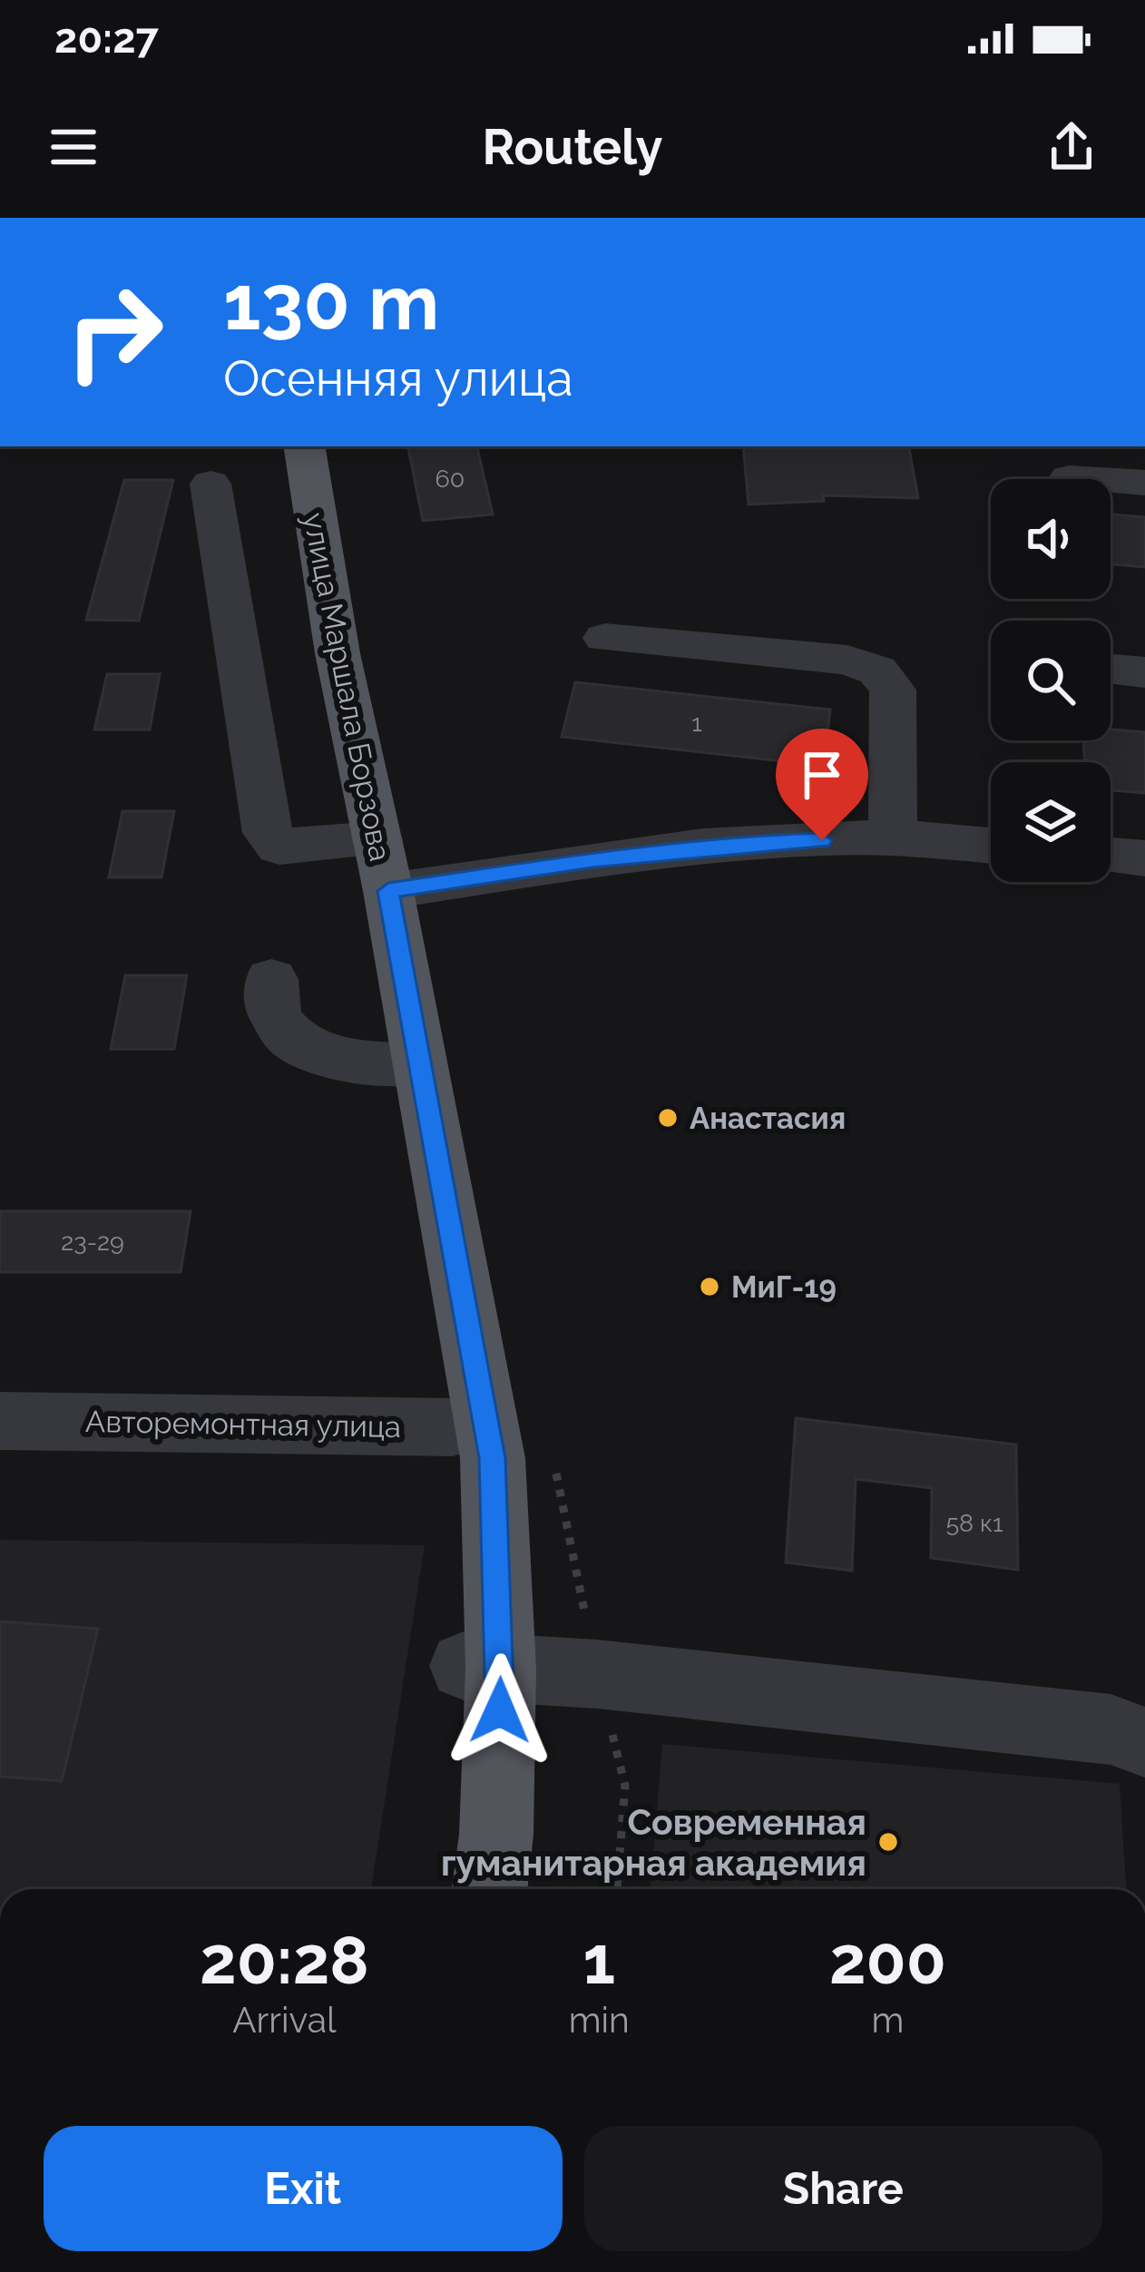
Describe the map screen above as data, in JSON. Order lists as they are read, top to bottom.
{
  "streets": {
    "main road": ["улица Маршала Борзова"],
    "street": ["Авторемонтная улица"]
  },
  "crossings": [
    ["улица Маршала Борзова", "Авторемонтная улица"]
  ],
  "places": ["Анастасия", "МиГ-19", "Современная гуманитарная академия"],
  "house_numbers": [
    "60",
    "1",
    "23-29",
    "58 к1"
  ],
  "page": {
    "status": "20:27",
    "header": "Routely",
    "turn": ["130 m", "Осенняя улица"],
    "eta": [
      "20:28",
      "Arrival",
      "1",
      "min",
      "200",
      "m"
    ],
    "buttons": ["Exit", "Share"]
  }
}
